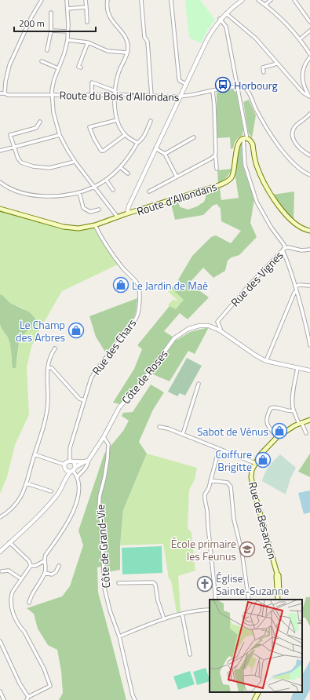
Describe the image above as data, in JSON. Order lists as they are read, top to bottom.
{
  "streets": {
    "main road": ["Route d'Allondans", "Rue de Besançon"],
    "street": [
      "Route du Bois d'Allondans",
      "Rue des Vignes",
      "Rue des Chars",
      "Côte de Roses",
      "Côte de Grand-Vie"
    ]
  },
  "crossings": [
    ["Route d'Allondans", "Rue des Chars"],
    ["Rue des Vignes", "Côte de Roses"],
    ["Côte de Roses", "Côte de Grand-Vie"]
  ],
  "places": {
    "bus stop": ["Horbourg"],
    "shop": [
      "Le Jardin de Maé",
      "Le Champ des Arbres",
      "Sabot de Vénus",
      "Coiffure Brigitte"
    ],
    "school or university": ["École primaire les Feunus"],
    "church": ["Église Sainte-Suzanne"]
  },
  "scale_bar": "200 m"
}
